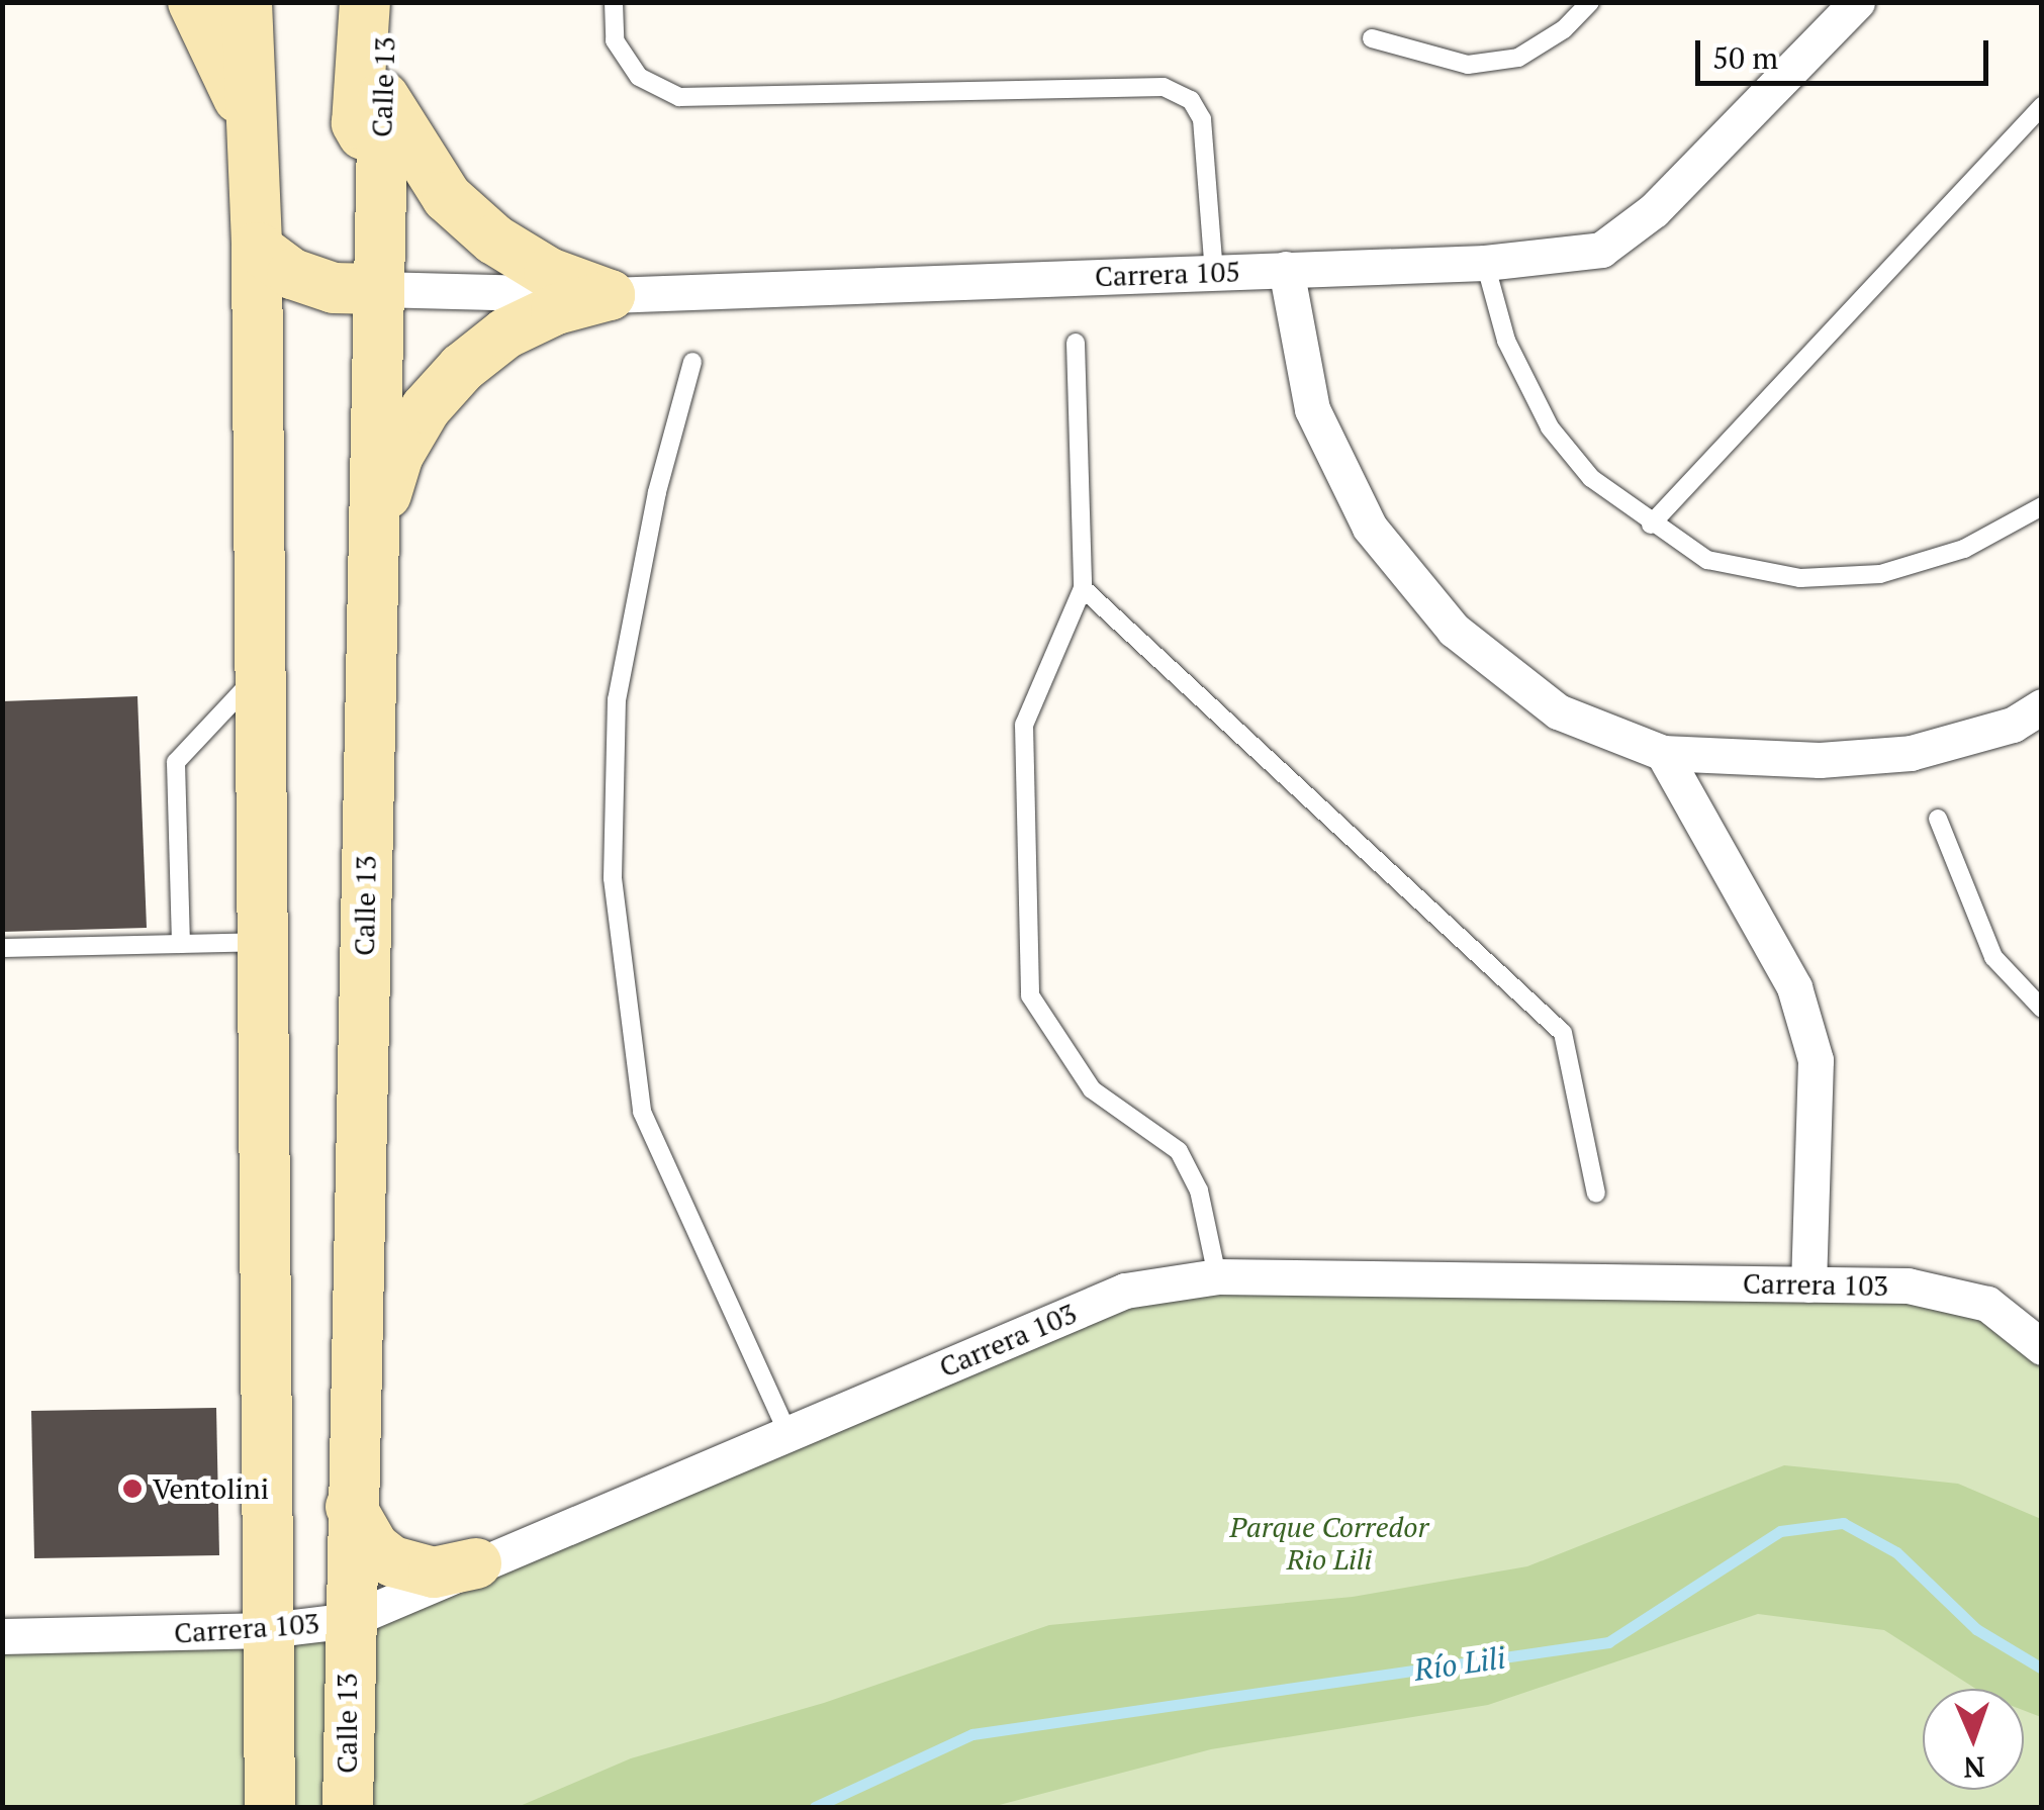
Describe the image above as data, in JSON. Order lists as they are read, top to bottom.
{
  "streets": {
    "main road": ["Calle 13"],
    "street": ["Carrera 105", "Carrera 103"]
  },
  "crossings": [
    ["Calle 13", "Carrera 105"],
    ["Calle 13", "Carrera 103"]
  ],
  "water": ["Río Lili"],
  "parks": ["Parque Corredor Rio Lili"],
  "places": ["Ventolini"],
  "scale_bar": "50 m",
  "north": "bottom"
}
